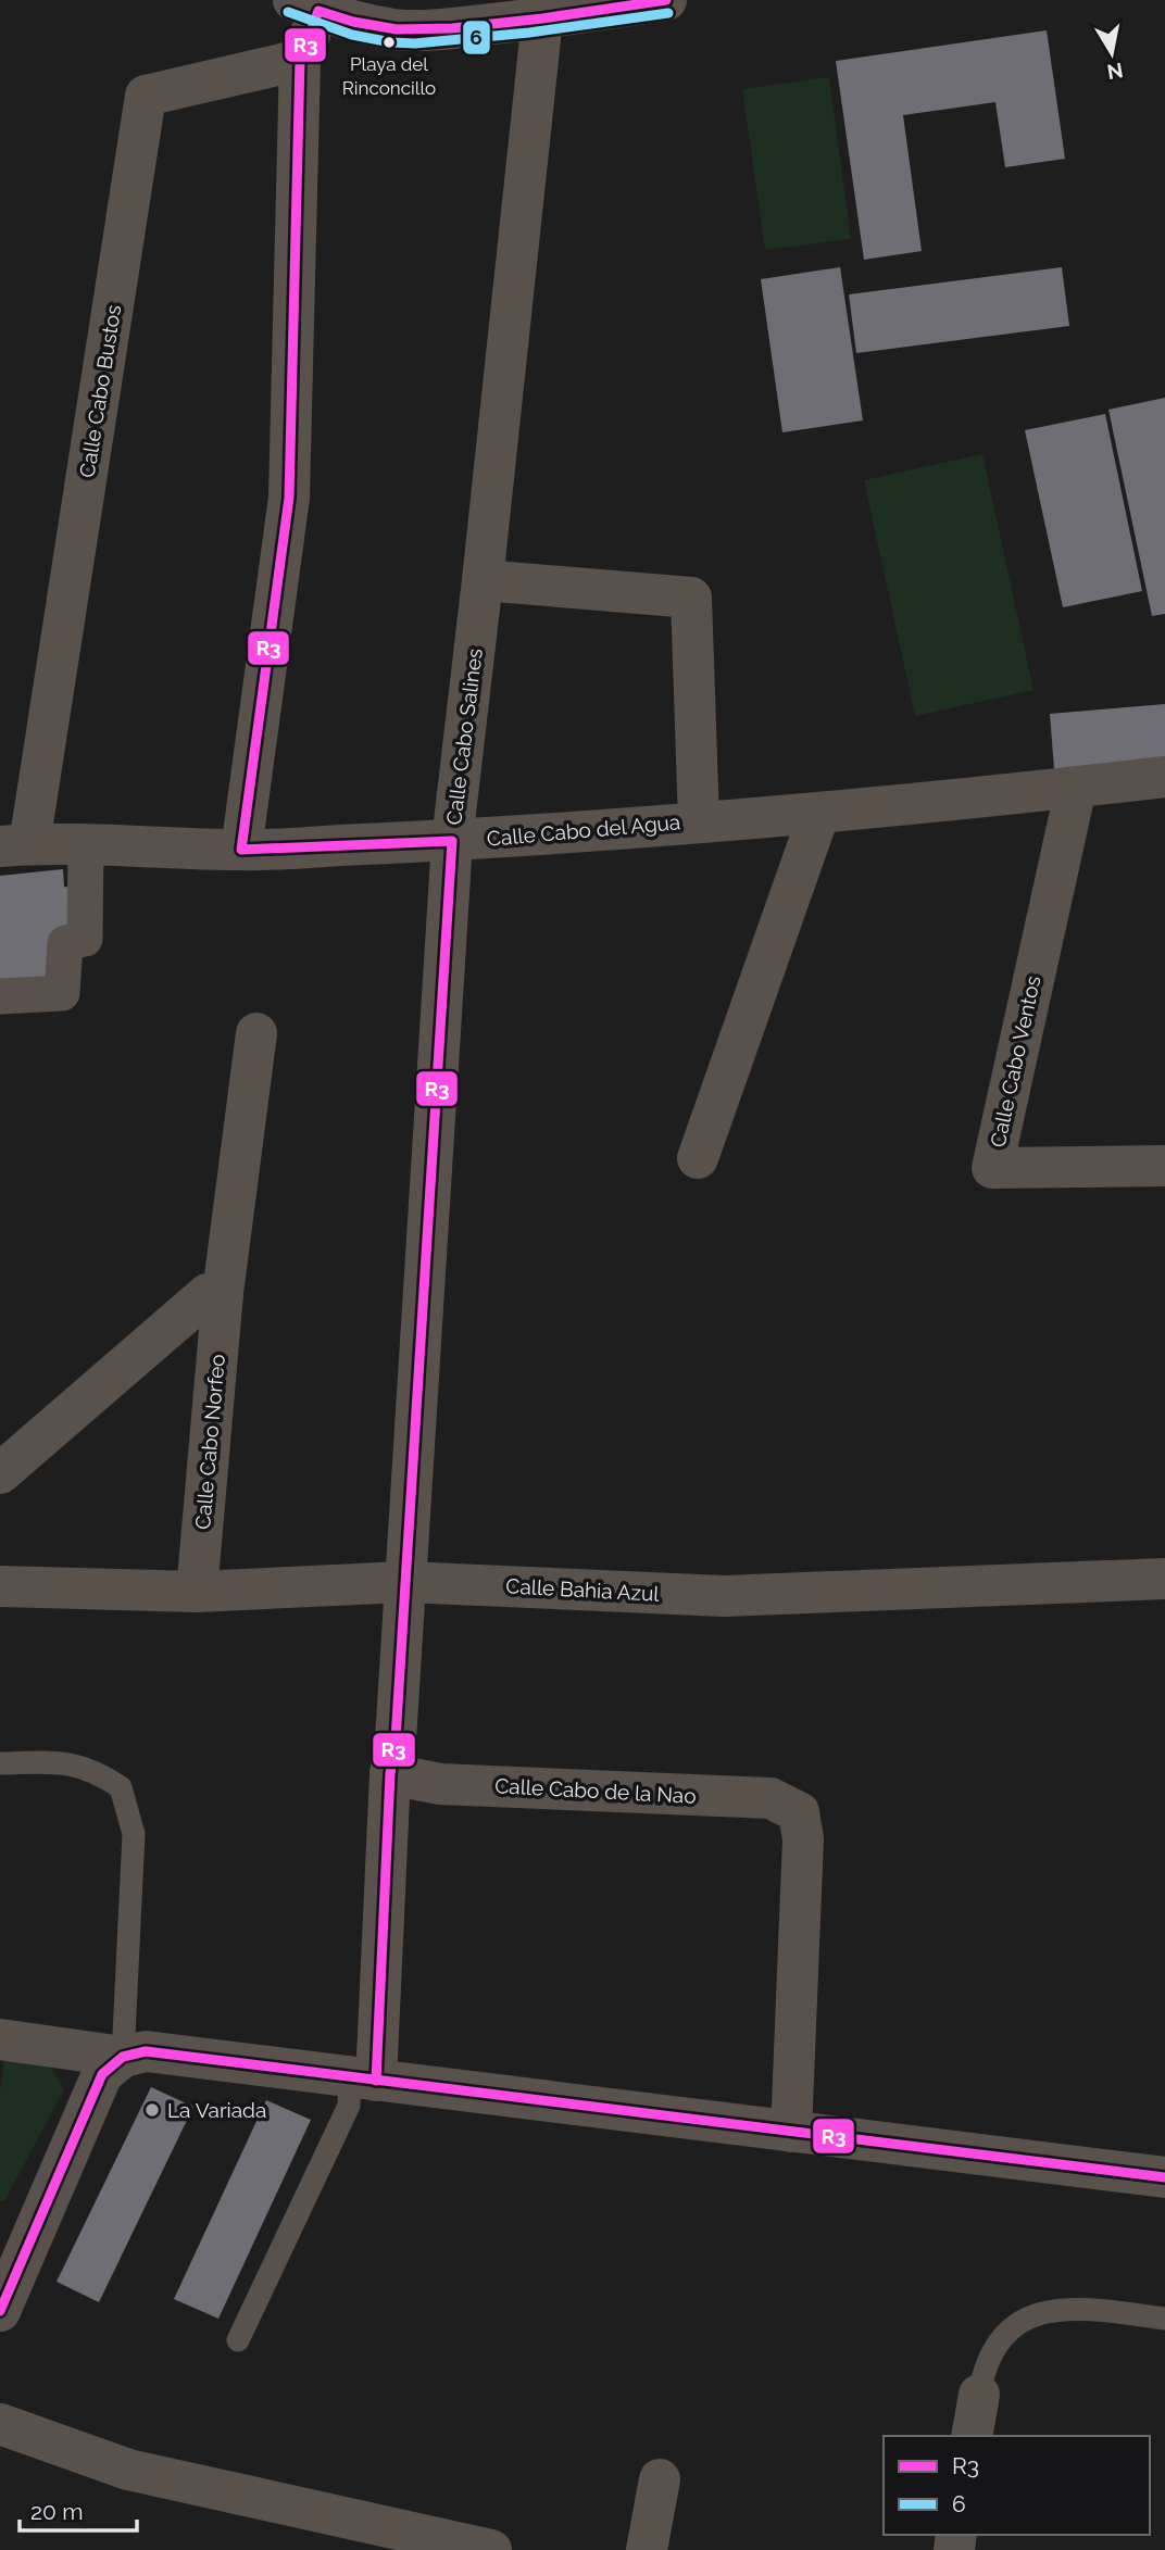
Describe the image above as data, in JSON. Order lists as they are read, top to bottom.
{
  "streets": {
    "street": [
      "Calle Cabo Bustos",
      "Calle Cabo Salines",
      "Calle Cabo del Agua",
      "Calle Cabo Ventos",
      "Calle Cabo Norfeo",
      "Calle Bahia Azul",
      "Calle Cabo de la Nao"
    ]
  },
  "crossings": [
    ["Calle Cabo Bustos", "Calle Cabo del Agua"],
    ["Calle Cabo Salines", "Calle Cabo del Agua"],
    ["Calle Cabo Salines", "Calle Bahia Azul"],
    ["Calle Cabo Salines", "Calle Cabo de la Nao"],
    ["Calle Cabo del Agua", "Calle Cabo Ventos"],
    ["Calle Cabo Norfeo", "Calle Bahia Azul"]
  ],
  "places": ["Playa del Rinconcillo", "La Variada"],
  "lines": ["transit line R3", "transit line 6"],
  "legend": ["R3", "6"],
  "scale_bar": "20 m",
  "north": "bottom"
}
